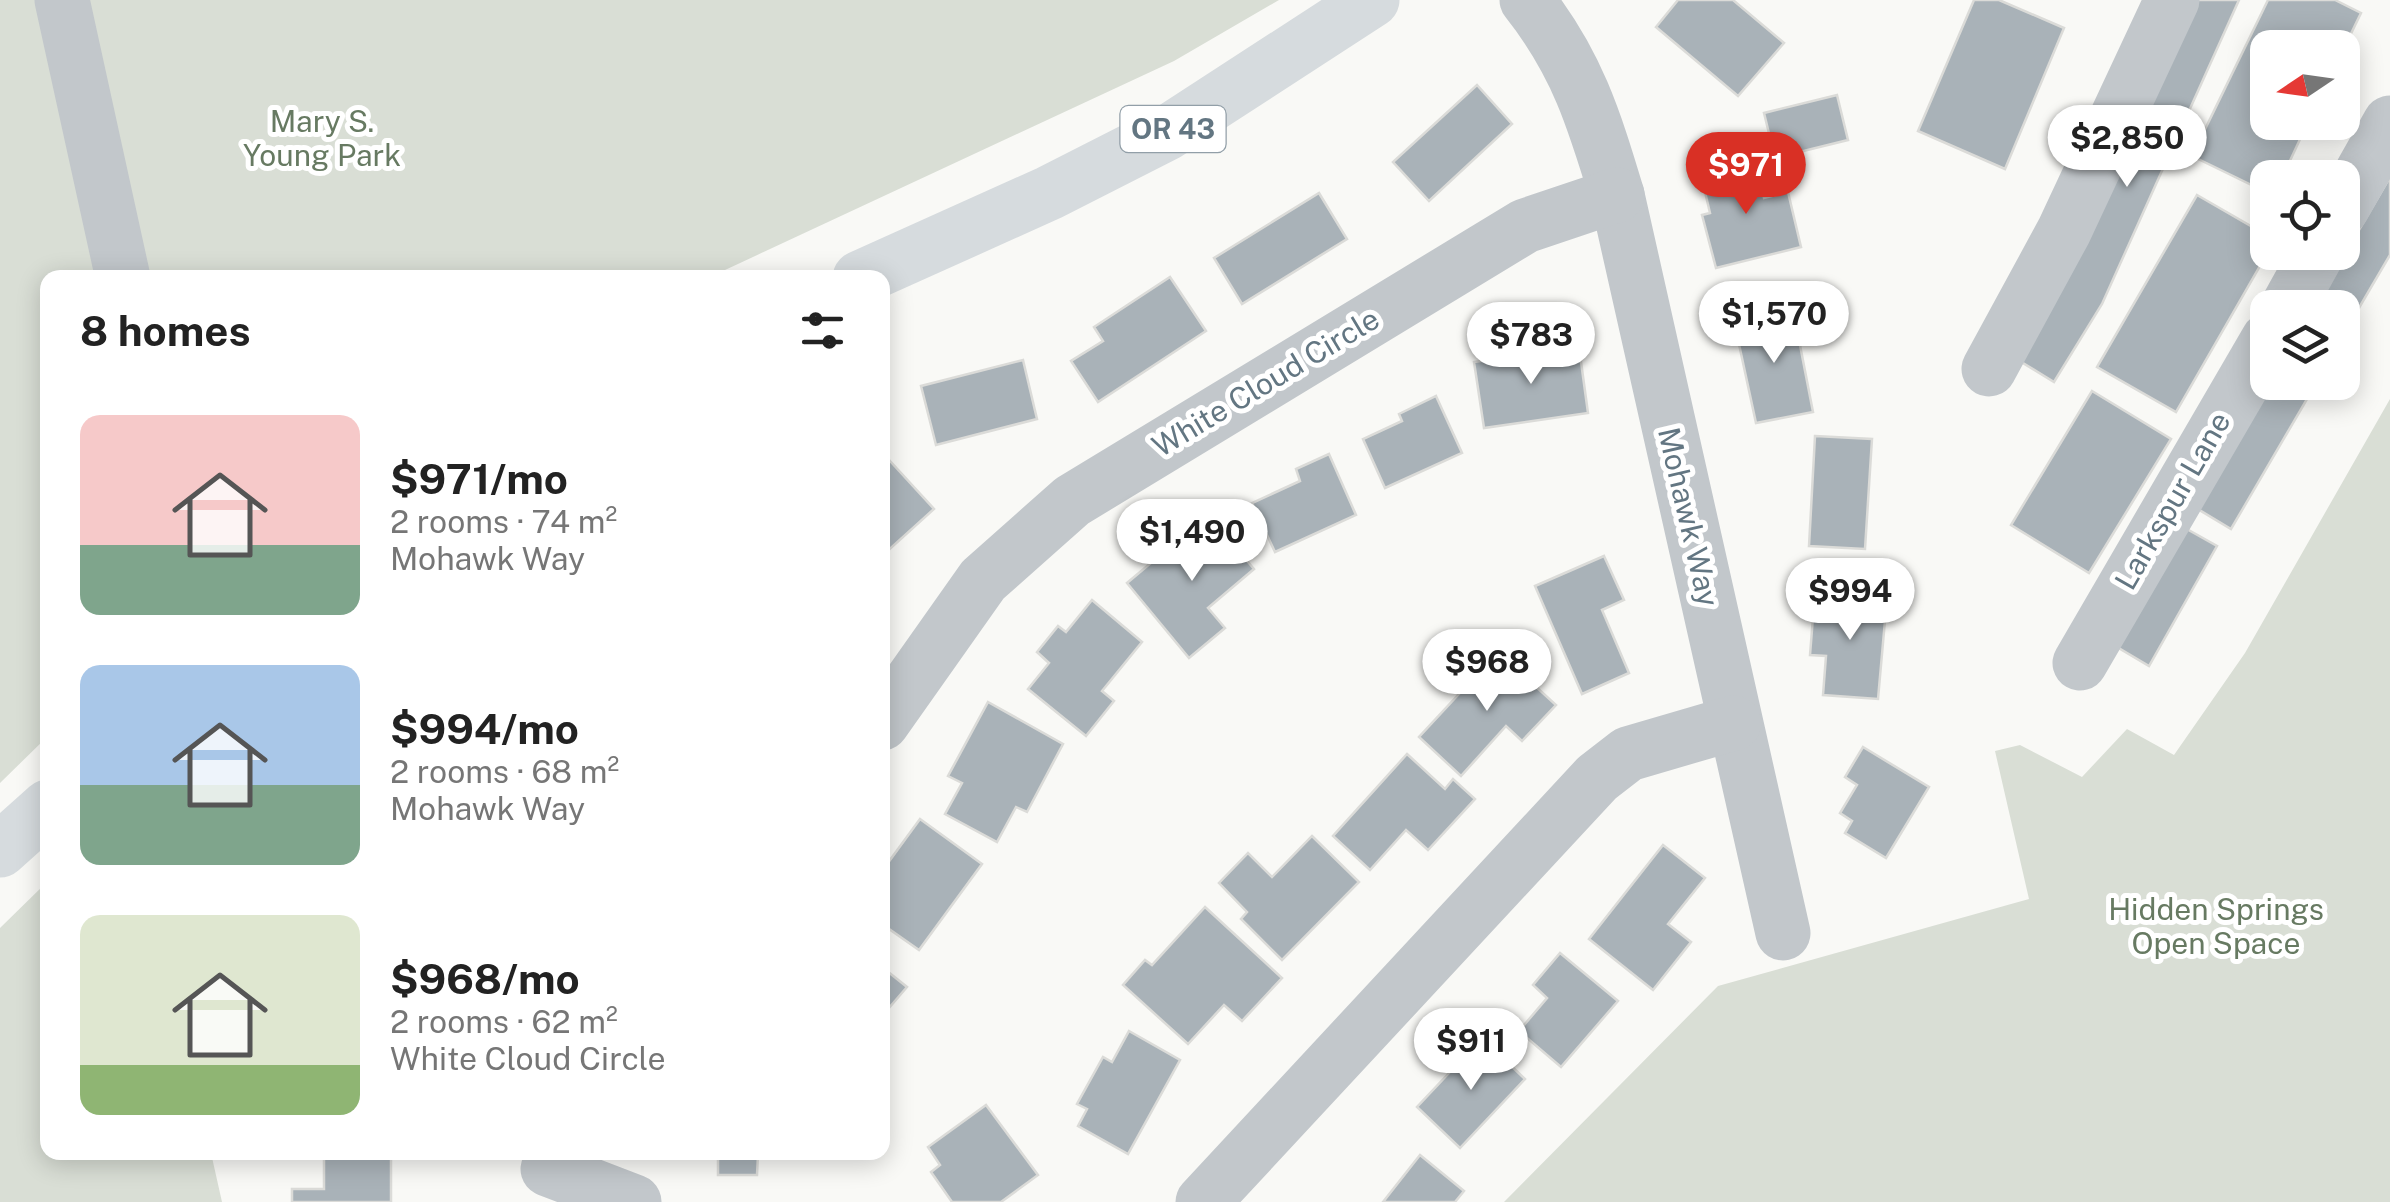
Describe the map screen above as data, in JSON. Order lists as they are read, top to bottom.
{
  "streets": {
    "main road": ["OR 43"],
    "street": ["White Cloud Circle", "Larkspur Lane", "Mohawk Way"]
  },
  "crossings": [
    ["White Cloud Circle", "Mohawk Way"]
  ],
  "parks": ["Mary S. Young Park", "Hidden Springs Open Space"],
  "north": "left",
  "page": {
    "price": [
      "$2,850",
      "$971",
      "$1,570",
      "$783",
      "$1,490",
      "$994",
      "$968",
      "$911"
    ],
    "heading": "8 homes",
    "list": [
      {
        "name": "$971/mo",
        "note": "2 rooms · 74 m² · Mohawk Way"
      },
      {
        "name": "$994/mo",
        "note": "2 rooms · 68 m² · Mohawk Way"
      },
      {
        "name": "$968/mo",
        "note": "2 rooms · 62 m² · White Cloud Circle"
      }
    ]
  }
}
